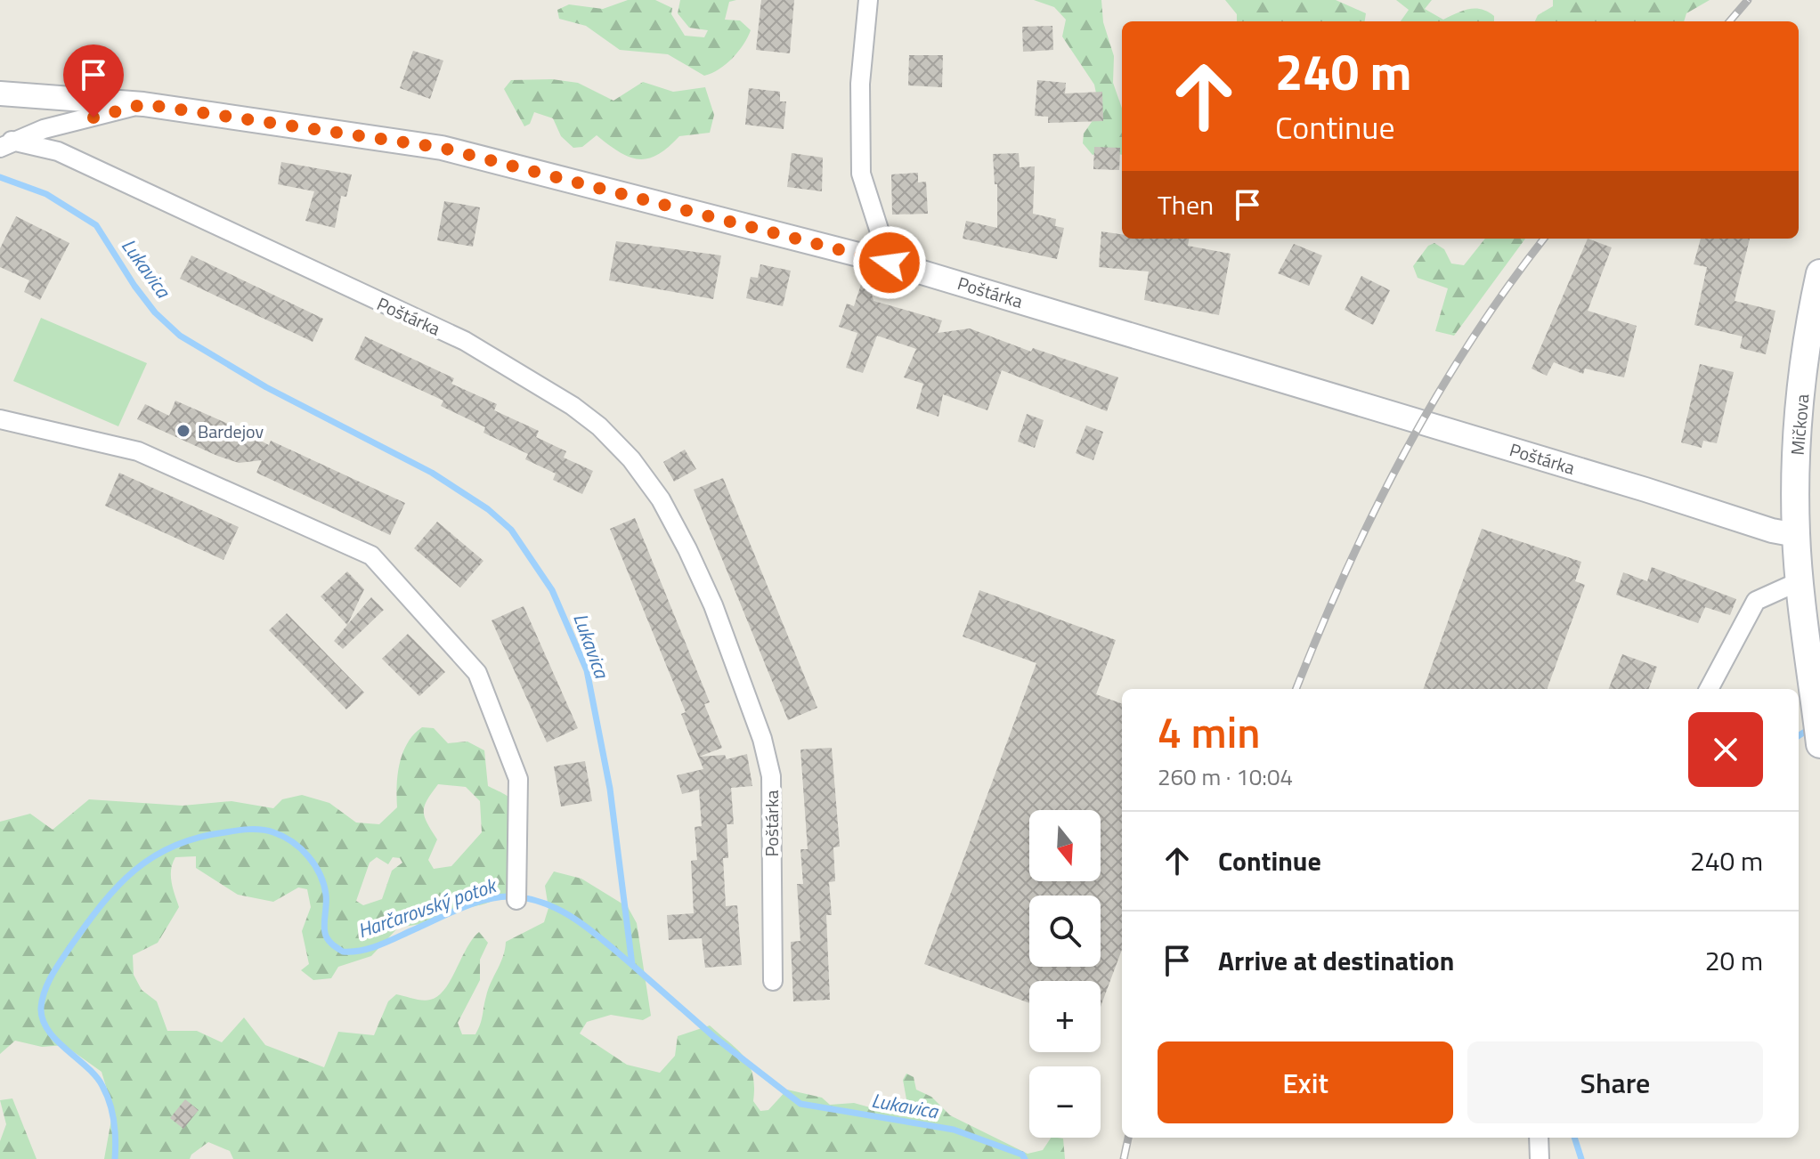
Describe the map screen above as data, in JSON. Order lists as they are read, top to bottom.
{
  "streets": {
    "main road": ["Mičkova"],
    "street": ["Poštárka"]
  },
  "crossings": [
    ["Poštárka", "Mičkova"]
  ],
  "water": ["Lukavica", "Harčarovský potok"],
  "places": ["Bardejov"],
  "north": "bottom",
  "page": {
    "turn": ["240 m", "Continue"],
    "then": "Then",
    "heading": ["4 min", "260 m · 10:04"],
    "map_buttons": ["+", "−"],
    "list": [
      {
        "name": "Continue",
        "value": "240 m"
      },
      {
        "name": "Arrive at destination",
        "value": "20 m"
      }
    ],
    "buttons": ["Exit", "Share"]
  }
}
